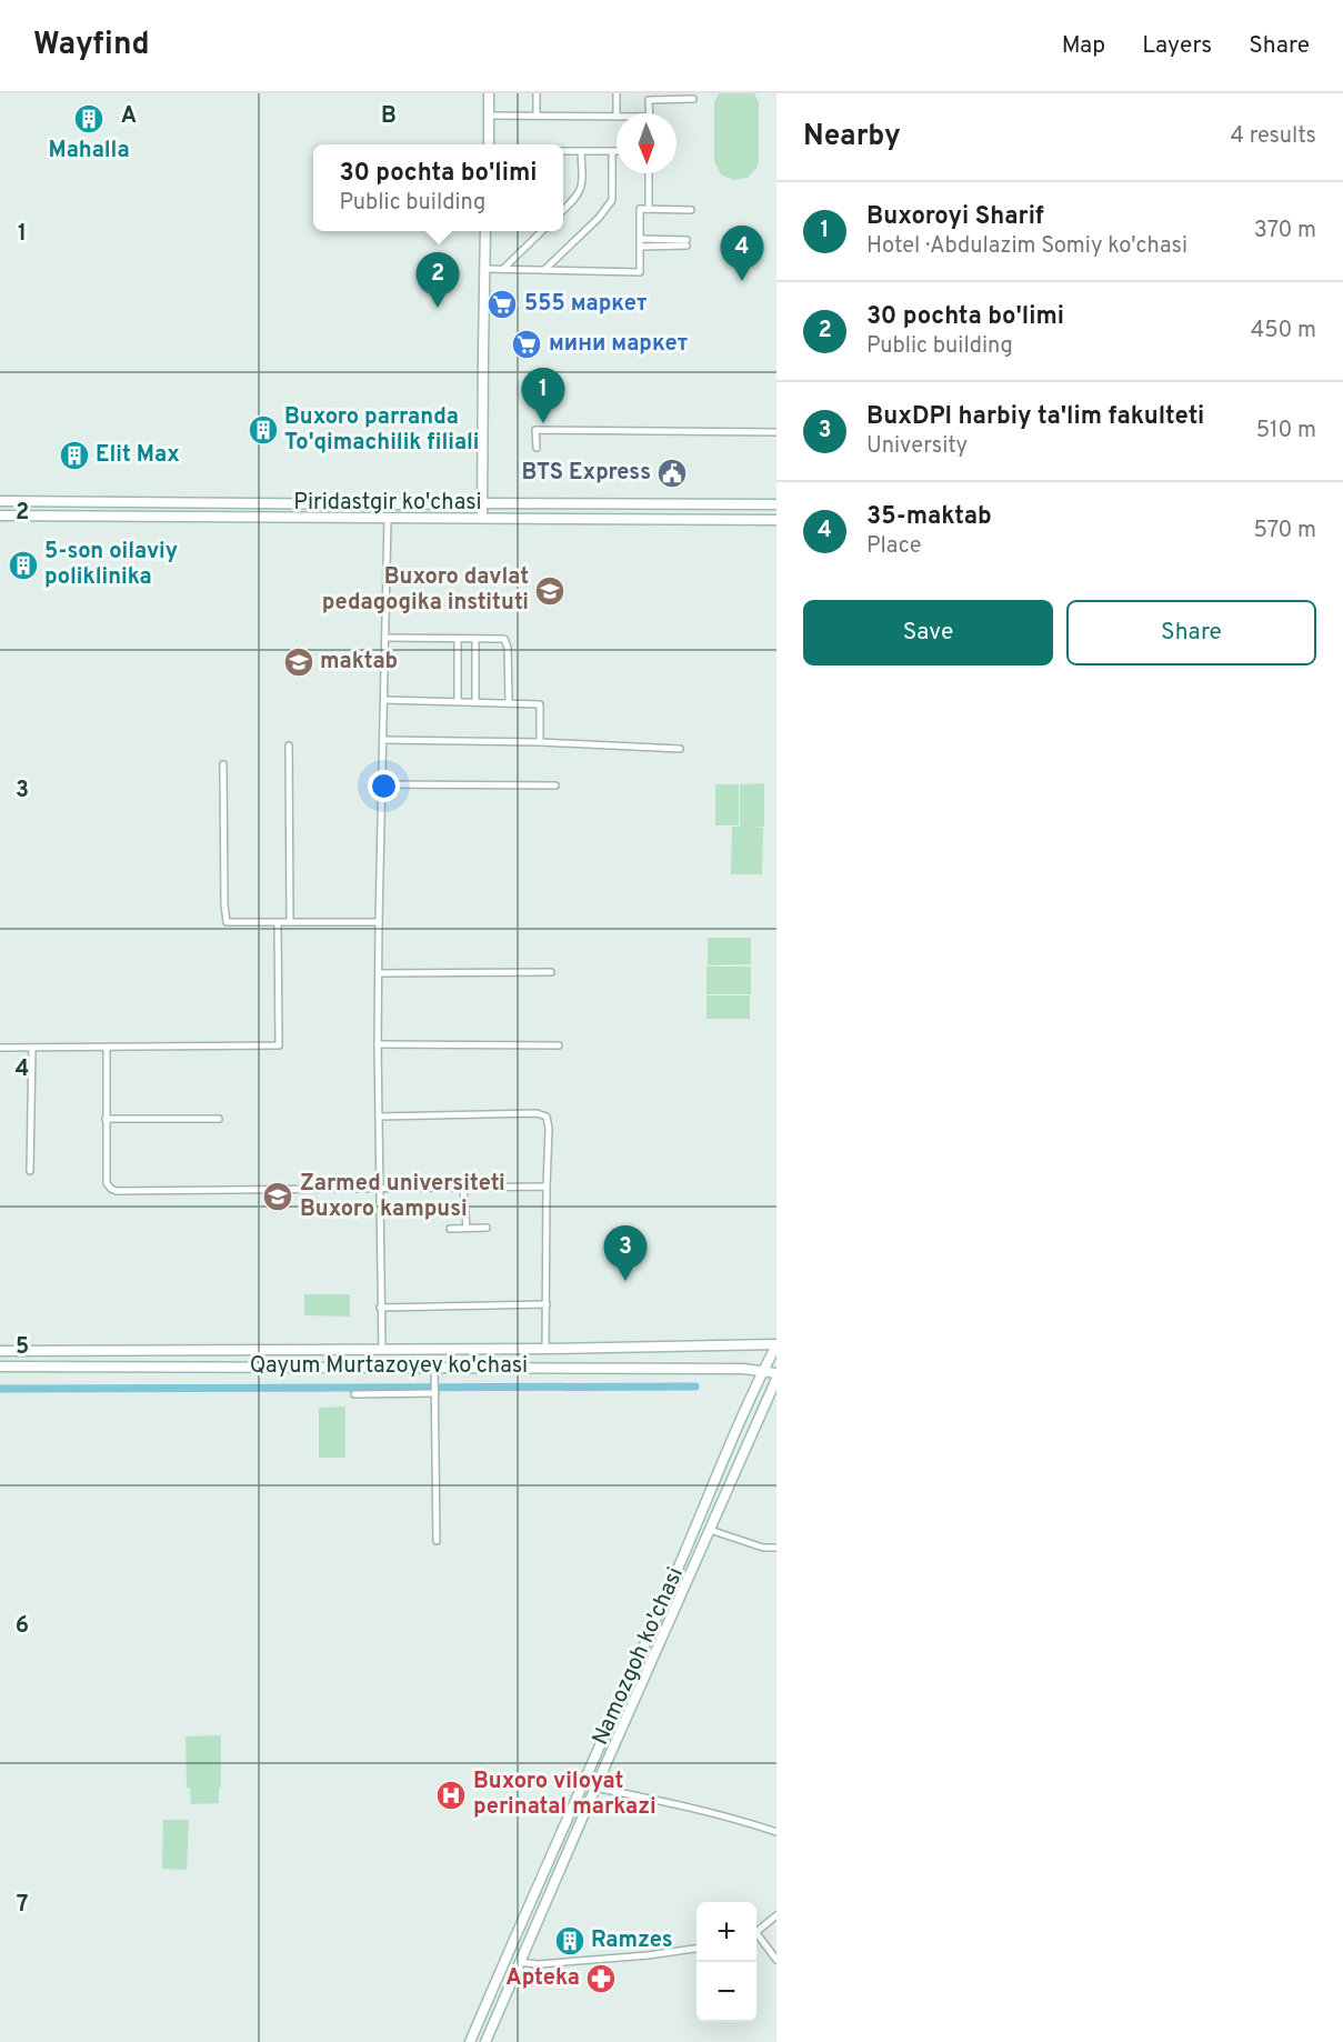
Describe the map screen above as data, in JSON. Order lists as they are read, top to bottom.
{
  "streets": {
    "main road": ["Piridastgir ko'chasi", "Qayum Murtazoyev ko'chasi", "Namozgoh ko'chasi"]
  },
  "crossings": [
    ["Qayum Murtazoyev ko'chasi", "Namozgoh ko'chasi"]
  ],
  "places": {
    "building": [
      "Mahalla",
      "Buxoro parranda To'qimachilik filiali",
      "Elit Max",
      "5-son oilaviy poliklinika",
      "Ramzes"
    ],
    "supermarket": ["555 маркет", "мини маркет"],
    "public building": ["BTS Express"],
    "school or university": ["Buxoro davlat pedagogika instituti", "maktab", "Zarmed universiteti Buxoro kampusi"],
    "hospital": ["Buxoro viloyat perinatal markazi"],
    "pharmacy": ["Apteka"]
  },
  "north": "bottom",
  "page": {
    "header": "Wayfind",
    "nav": ["Map", "Layers", "Share"],
    "heading": ["Nearby", "4 results"],
    "popup": ["30 pochta bo'limi", "Public building"],
    "list": [
      {
        "mark": "1",
        "name": "Buxoroyi Sharif",
        "note": "Hotel · Abdulazim Somiy ko'chasi",
        "value": "370 m"
      },
      {
        "mark": "2",
        "name": "30 pochta bo'limi",
        "note": "Public building",
        "value": "450 m"
      },
      {
        "mark": "3",
        "name": "BuxDPI harbiy ta'lim fakulteti",
        "note": "University",
        "value": "510 m"
      },
      {
        "mark": "4",
        "name": "35-maktab",
        "note": "Place",
        "value": "570 m"
      }
    ],
    "pins": [
      "4",
      "2",
      "1",
      "3"
    ],
    "buttons": ["Save", "Share"],
    "map_buttons": ["+", "−"]
  },
  "grid": {
    "columns": ["A", "B"],
    "rows": [
      "1",
      "2",
      "3",
      "4",
      "5",
      "6",
      "7"
    ]
  }
}
